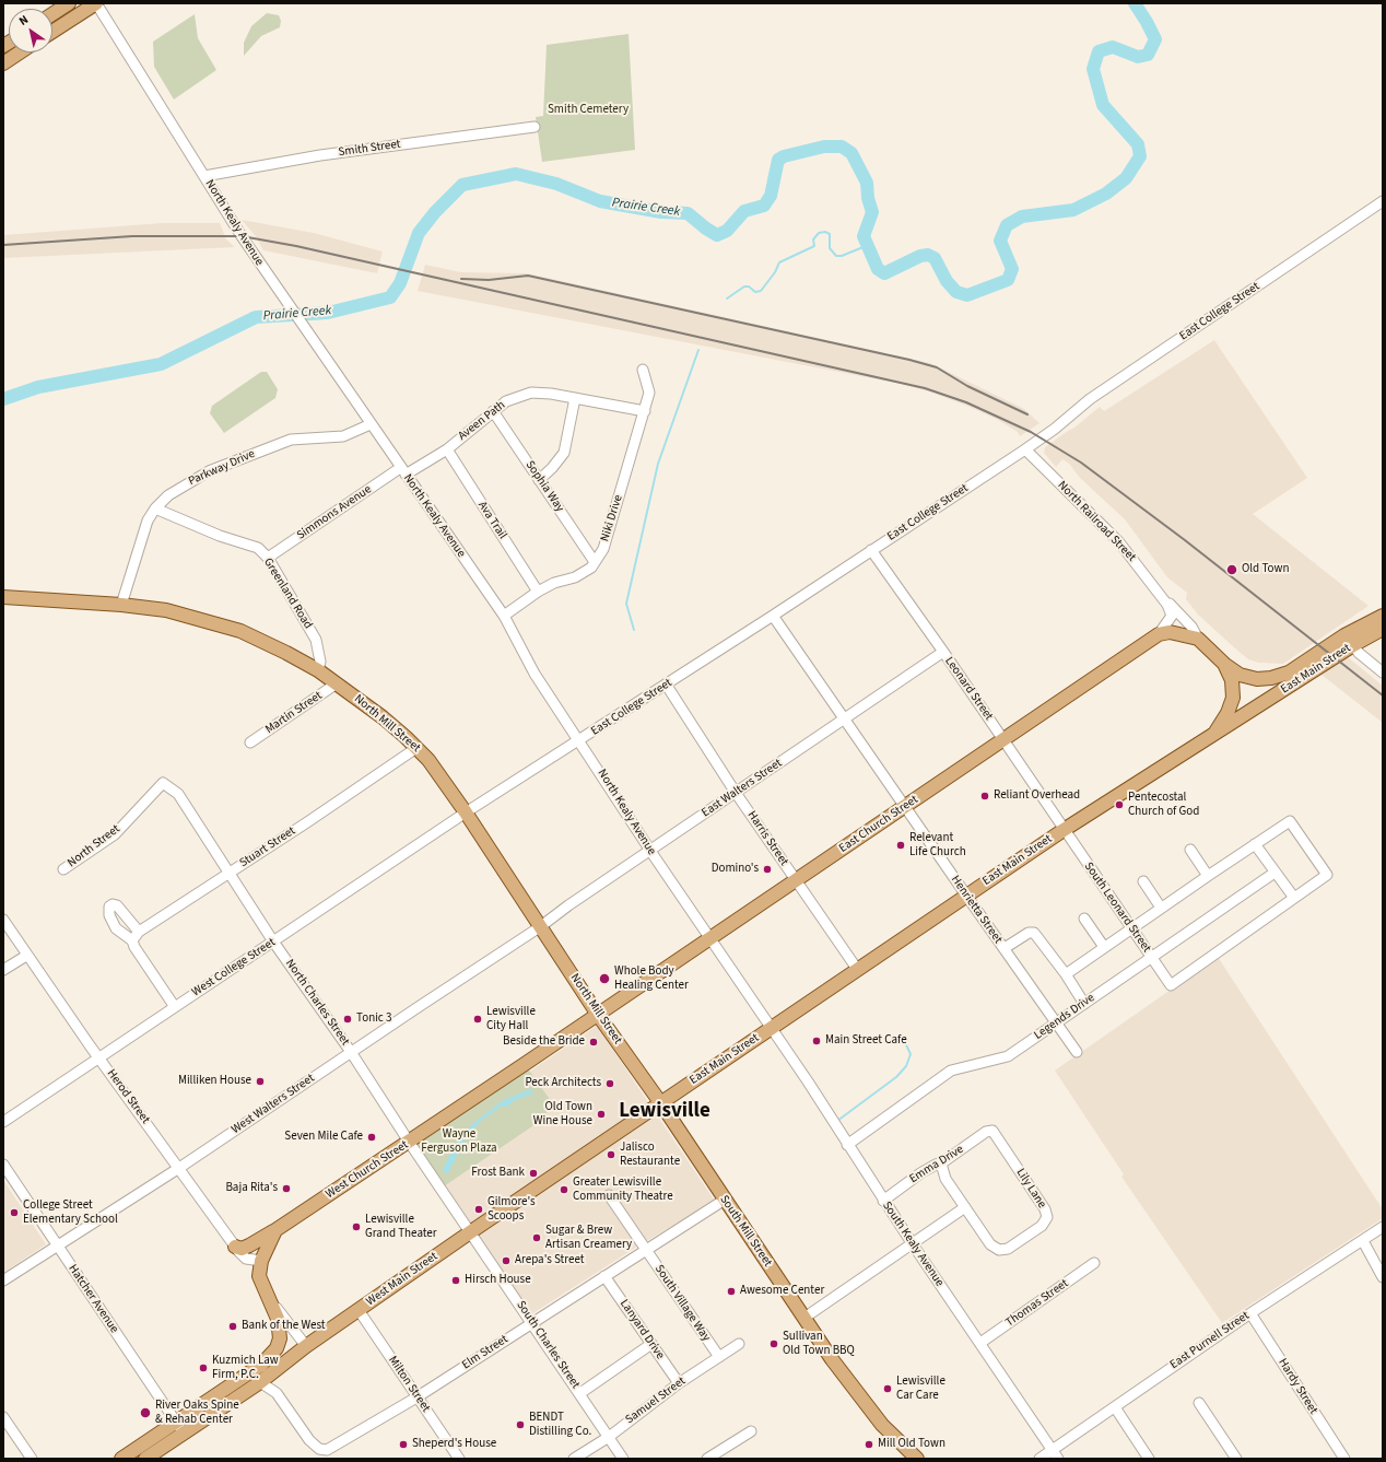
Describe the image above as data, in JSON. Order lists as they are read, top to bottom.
{
  "streets": {
    "main road": [
      "North Railroad Street",
      "East Main Street",
      "North Mill Street",
      "East Church Street",
      "West Church Street",
      "South Mill Street",
      "West Main Street"
    ],
    "street": [
      "Smith Street",
      "North Kealy Avenue",
      "East College Street",
      "Aveen Path",
      "Parkway Drive",
      "Sophia Way",
      "Simmons Avenue",
      "Niki Drive",
      "Ava Trail",
      "Greenland Road",
      "Leonard Street",
      "Martin Street",
      "East Walters Street",
      "Harris Street",
      "North Street",
      "Stuart Street",
      "South Leonard Street",
      "Henrietta Street",
      "West College Street",
      "North Charles Street",
      "Legends Drive",
      "Herod Street",
      "West Walters Street",
      "Emma Drive",
      "Lily Lane",
      "South Kealy Avenue",
      "Hatcher Avenue",
      "South Village Way",
      "Thomas Street",
      "Lanyard Drive",
      "East Purnell Street",
      "South Charles Street",
      "Elm Street",
      "Milton Street",
      "Hardy Street",
      "Samuel Street"
    ]
  },
  "crossings": [
    ["Smith Street", "North Kealy Avenue"],
    ["North Kealy Avenue", "East College Street"],
    ["North Kealy Avenue", "Aveen Path"],
    ["North Kealy Avenue", "Parkway Drive"],
    ["North Kealy Avenue", "Simmons Avenue"],
    ["North Kealy Avenue", "Niki Drive"],
    ["North Kealy Avenue", "East Main Street"],
    ["North Kealy Avenue", "East Walters Street"],
    ["North Kealy Avenue", "East Church Street"],
    ["North Kealy Avenue", "South Kealy Avenue"],
    ["East College Street", "North Railroad Street"],
    ["East College Street", "Leonard Street"],
    ["East College Street", "North Mill Street"],
    ["East College Street", "Harris Street"],
    ["East College Street", "Henrietta Street"],
    ["East College Street", "West College Street"],
    ["Aveen Path", "Sophia Way"],
    ["Aveen Path", "Simmons Avenue"],
    ["Aveen Path", "Niki Drive"],
    ["Aveen Path", "Ava Trail"],
    ["Parkway Drive", "Greenland Road"],
    ["Parkway Drive", "North Mill Street"],
    ["Sophia Way", "Niki Drive"],
    ["Simmons Avenue", "Greenland Road"],
    ["Niki Drive", "Ava Trail"],
    ["North Railroad Street", "East Main Street"],
    ["North Railroad Street", "East Church Street"],
    ["Greenland Road", "North Mill Street"],
    ["East Main Street", "Leonard Street"],
    ["East Main Street", "North Mill Street"],
    ["East Main Street", "Harris Street"],
    ["East Main Street", "South Leonard Street"],
    ["East Main Street", "Henrietta Street"],
    ["East Main Street", "South Mill Street"],
    ["East Main Street", "South Kealy Avenue"],
    ["East Main Street", "West Main Street"],
    ["Leonard Street", "East Walters Street"],
    ["Leonard Street", "East Church Street"],
    ["Leonard Street", "South Leonard Street"],
    ["Martin Street", "North Mill Street"],
    ["North Mill Street", "East Walters Street"],
    ["North Mill Street", "East Church Street"],
    ["North Mill Street", "Stuart Street"],
    ["North Mill Street", "West College Street"],
    ["North Mill Street", "West Walters Street"],
    ["North Mill Street", "West Church Street"],
    ["North Mill Street", "South Mill Street"],
    ["North Mill Street", "West Main Street"],
    ["East Walters Street", "Harris Street"],
    ["East Walters Street", "Henrietta Street"],
    ["East Walters Street", "West Walters Street"],
    ["East Church Street", "Harris Street"],
    ["East Church Street", "Henrietta Street"],
    ["East Church Street", "West Church Street"],
    ["North Street", "North Charles Street"],
    ["Stuart Street", "North Charles Street"],
    ["South Leonard Street", "Legends Drive"],
    ["Henrietta Street", "Legends Drive"],
    ["West College Street", "North Charles Street"],
    ["West College Street", "Herod Street"],
    ["North Charles Street", "West Walters Street"],
    ["North Charles Street", "West Church Street"],
    ["North Charles Street", "West Main Street"],
    ["North Charles Street", "South Charles Street"],
    ["Legends Drive", "South Kealy Avenue"],
    ["Herod Street", "West Walters Street"],
    ["Herod Street", "West Church Street"],
    ["West Walters Street", "Hatcher Avenue"],
    ["Emma Drive", "Lily Lane"],
    ["Emma Drive", "South Kealy Avenue"],
    ["South Mill Street", "West Main Street"],
    ["South Mill Street", "Elm Street"],
    ["South Kealy Avenue", "Thomas Street"],
    ["South Kealy Avenue", "East Purnell Street"],
    ["West Main Street", "Hatcher Avenue"],
    ["West Main Street", "South Charles Street"],
    ["West Main Street", "Elm Street"],
    ["West Main Street", "Milton Street"],
    ["South Village Way", "Elm Street"],
    ["South Village Way", "Samuel Street"],
    ["Lanyard Drive", "Elm Street"],
    ["Lanyard Drive", "Samuel Street"],
    ["East Purnell Street", "Hardy Street"],
    ["South Charles Street", "Elm Street"],
    ["South Charles Street", "Samuel Street"],
    ["Elm Street", "Milton Street"]
  ],
  "districts": ["Lewisville"],
  "water": ["Prairie Creek"],
  "parks": ["Smith Cemetery", "Wayne Ferguson Plaza"],
  "places": [
    "Old Town",
    "Reliant Overhead",
    "Pentecostal Church of God",
    "Relevant Life Church",
    "Domino's",
    "Whole Body Healing Center",
    "Tonic 3",
    "Lewisville City Hall",
    "Main Street Cafe",
    "Beside the Bride",
    "Milliken House",
    "Peck Architects",
    "Old Town Wine House",
    "Seven Mile Cafe",
    "Jalisco Restaurante",
    "Frost Bank",
    "Baja Rita's",
    "Greater Lewisville Community Theatre",
    "Gilmore's Scoops",
    "College Street Elementary School",
    "Lewisville Grand Theater",
    "Sugar & Brew Artisan Creamery",
    "Arepa's Street",
    "Hirsch House",
    "Awesome Center",
    "Bank of the West",
    "Sullivan Old Town BBQ",
    "Kuzmich Law Firm, P.C.",
    "Lewisville Car Care",
    "River Oaks Spine & Rehab Center",
    "BENDT Distilling Co.",
    "Sheperd's House",
    "Mill Old Town"
  ],
  "north": "top left"
}
